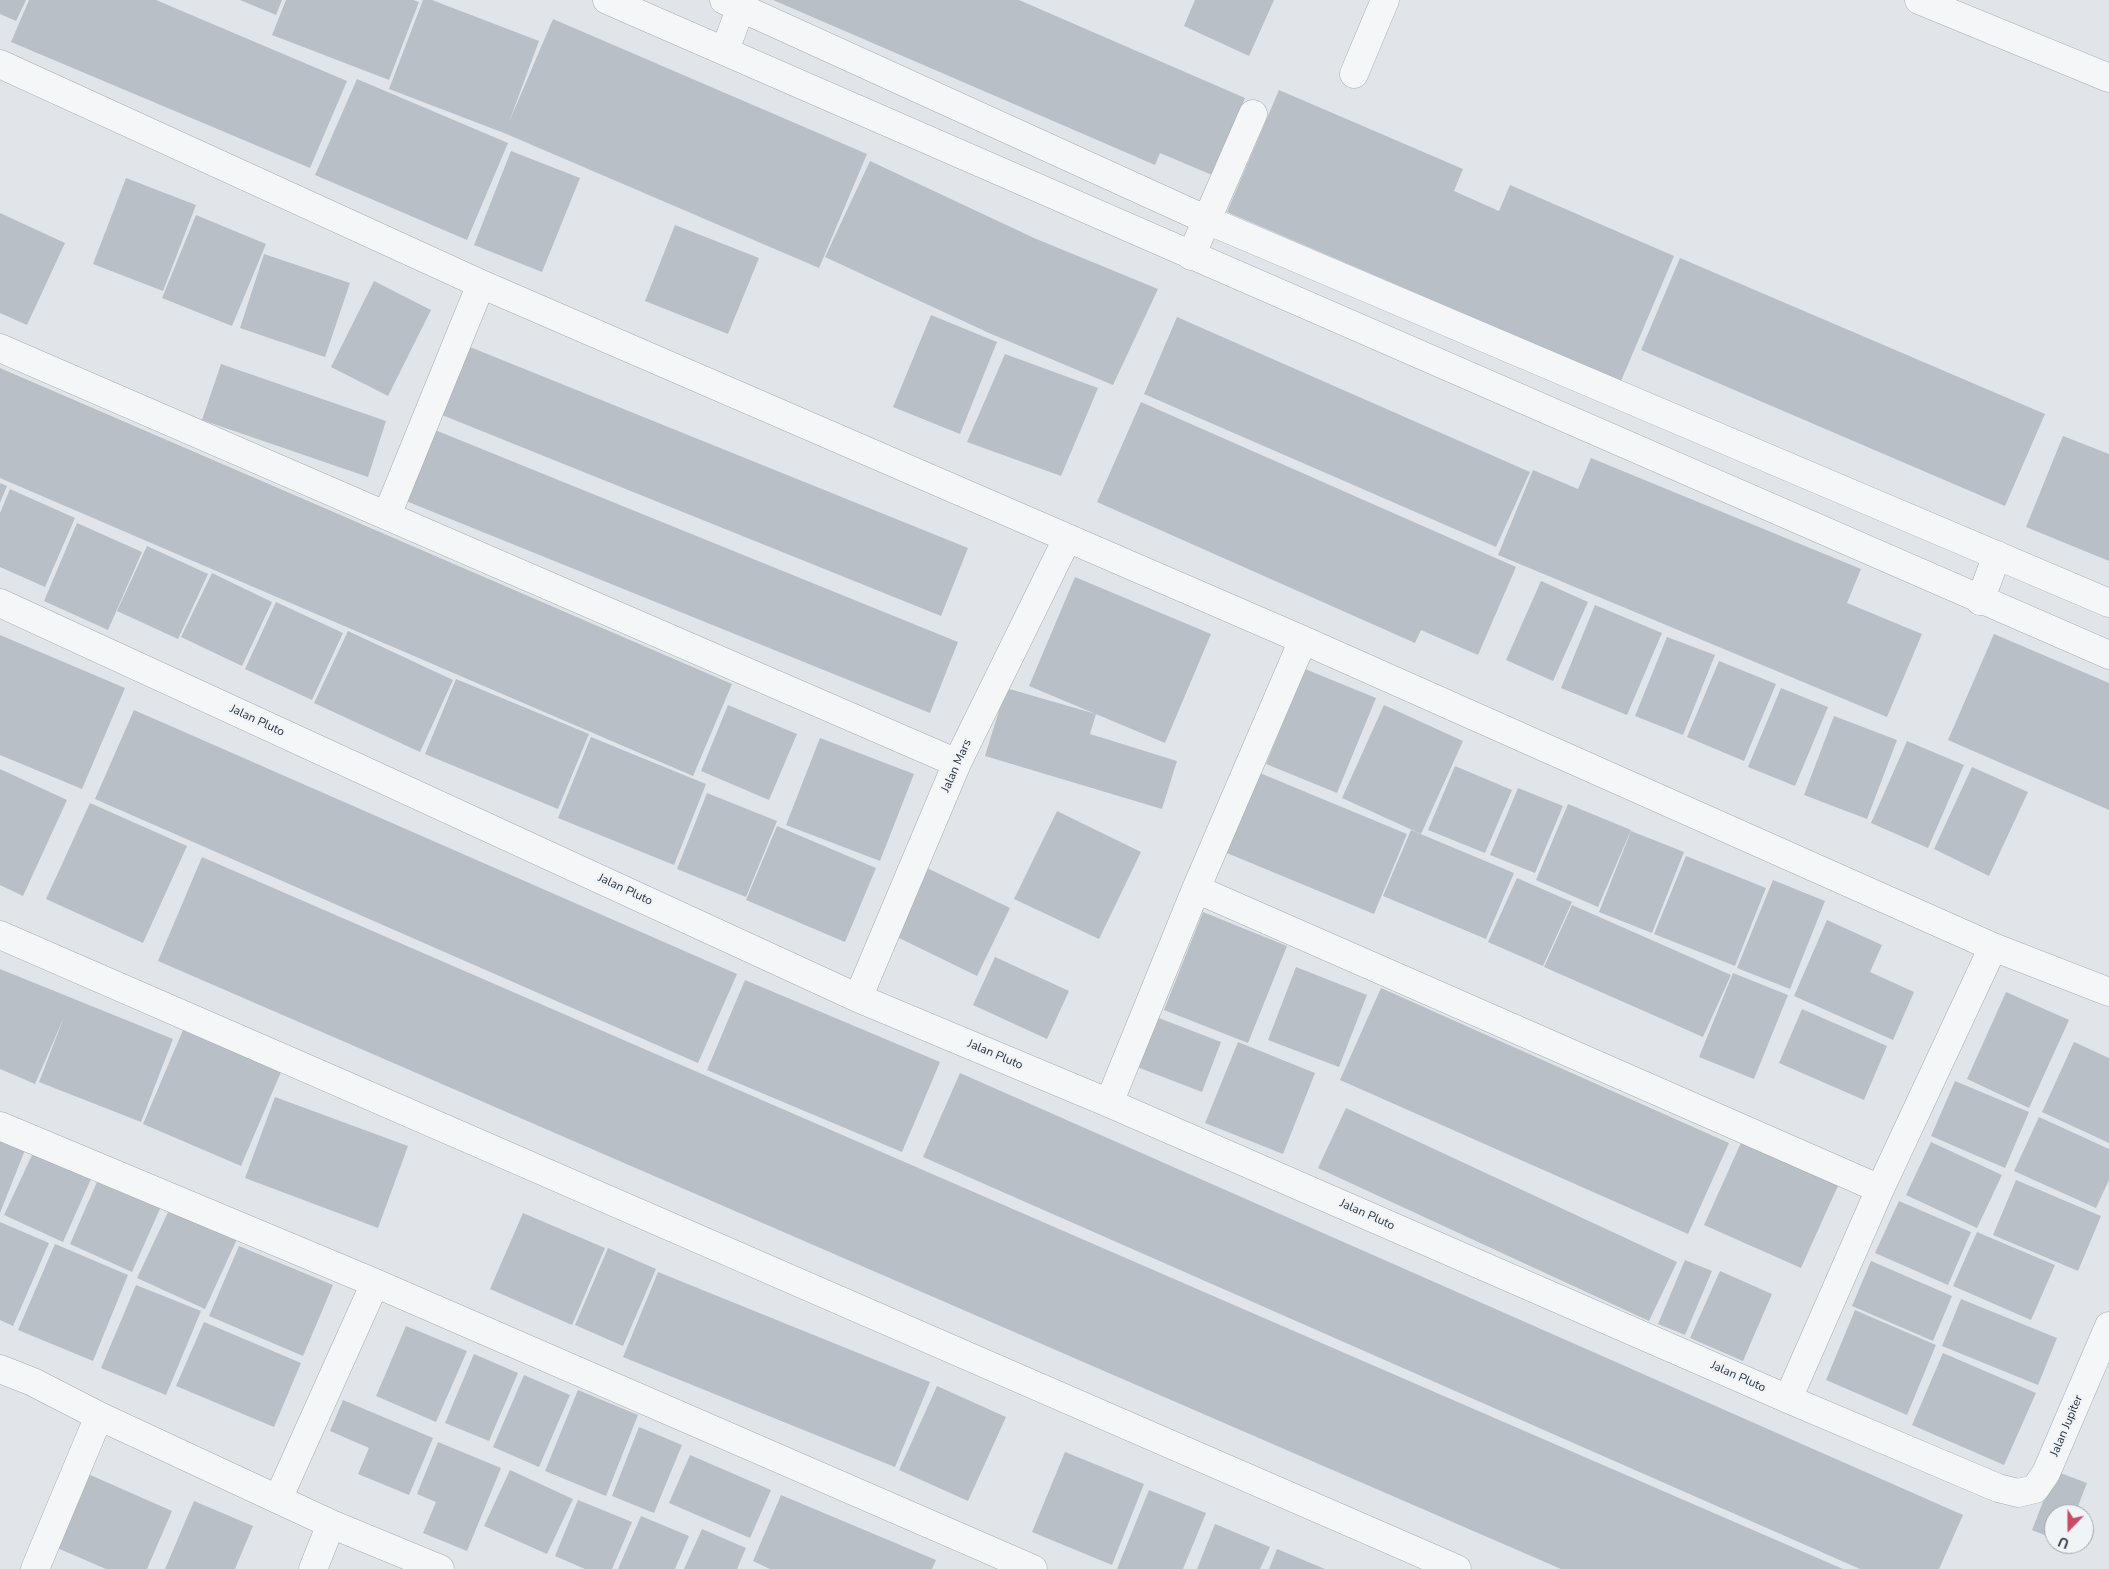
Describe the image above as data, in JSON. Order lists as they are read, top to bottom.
{
  "streets": {
    "street": ["Jalan Pluto", "Jalan Mars", "Jalan Jupiter"]
  },
  "crossings": [
    ["Jalan Pluto", "Jalan Mars"],
    ["Jalan Pluto", "Jalan Jupiter"]
  ],
  "north": "bottom"
}
